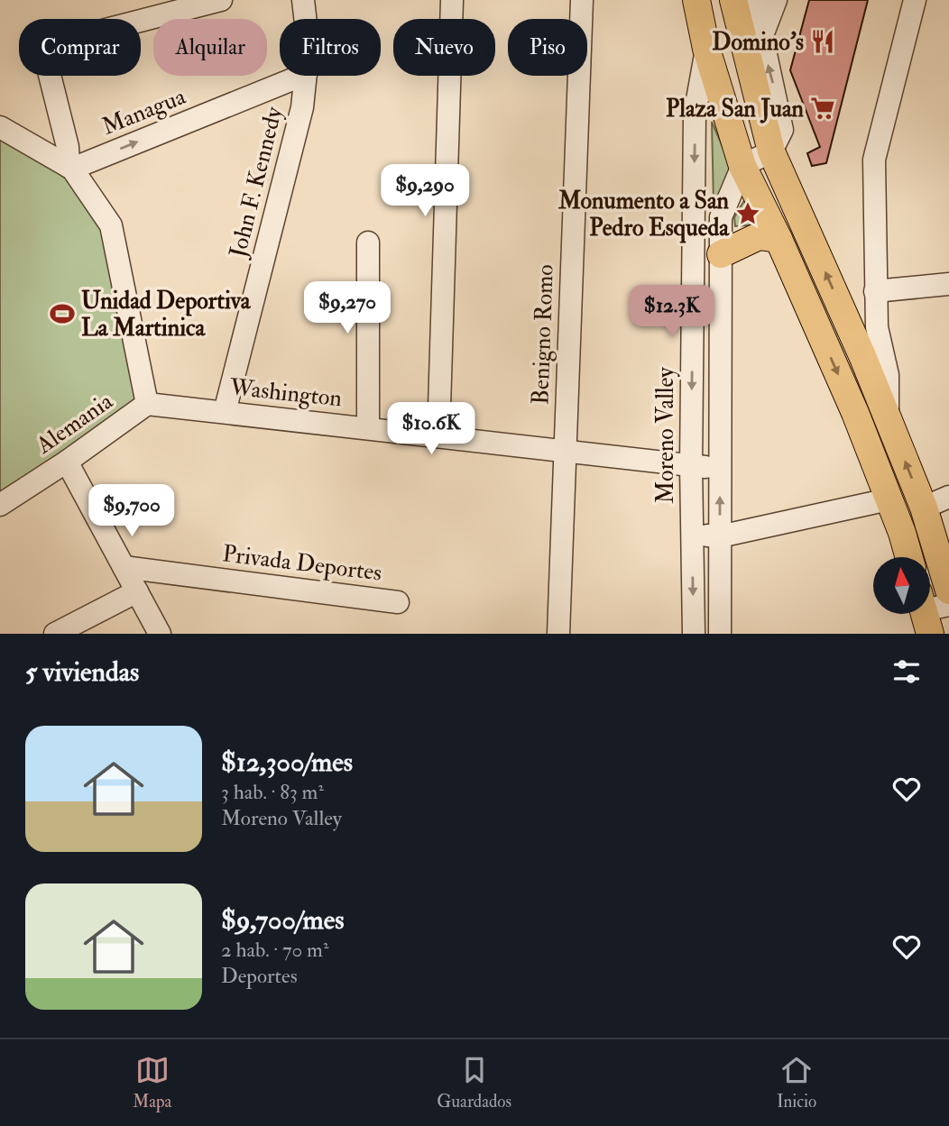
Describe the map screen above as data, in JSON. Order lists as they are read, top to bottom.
{
  "streets": {
    "street": [
      "Managua",
      "John F. Kennedy",
      "Benigno Romo",
      "Washington",
      "Alemania",
      "Moreno Valley",
      "Privada Deportes"
    ]
  },
  "crossings": [
    ["John F. Kennedy", "Washington"],
    ["Benigno Romo", "Washington"],
    ["Washington", "Alemania"],
    ["Washington", "Moreno Valley"]
  ],
  "one_way": ["Managua"],
  "places": {
    "restaurant": ["Domino's"],
    "supermarket": ["Plaza San Juan"],
    "place": ["Monumento a San Pedro Esqueda"],
    "sports": ["Unidad Deportiva La Martinica"]
  },
  "north": "top",
  "page": {
    "chip": [
      "Comprar",
      "Alquilar",
      "Filtros",
      "Nuevo",
      "Piso"
    ],
    "price": [
      "$9,290",
      "$9,270",
      "$12.3K",
      "$10.6K",
      "$9,700"
    ],
    "heading": "5 viviendas",
    "list": [
      {
        "name": "$12,300/mes",
        "note": "3 hab. · 83 m² · Moreno Valley"
      },
      {
        "name": "$9,700/mes",
        "note": "2 hab. · 70 m² · Deportes"
      }
    ],
    "tabs": ["Mapa", "Guardados", "Inicio"]
  }
}
